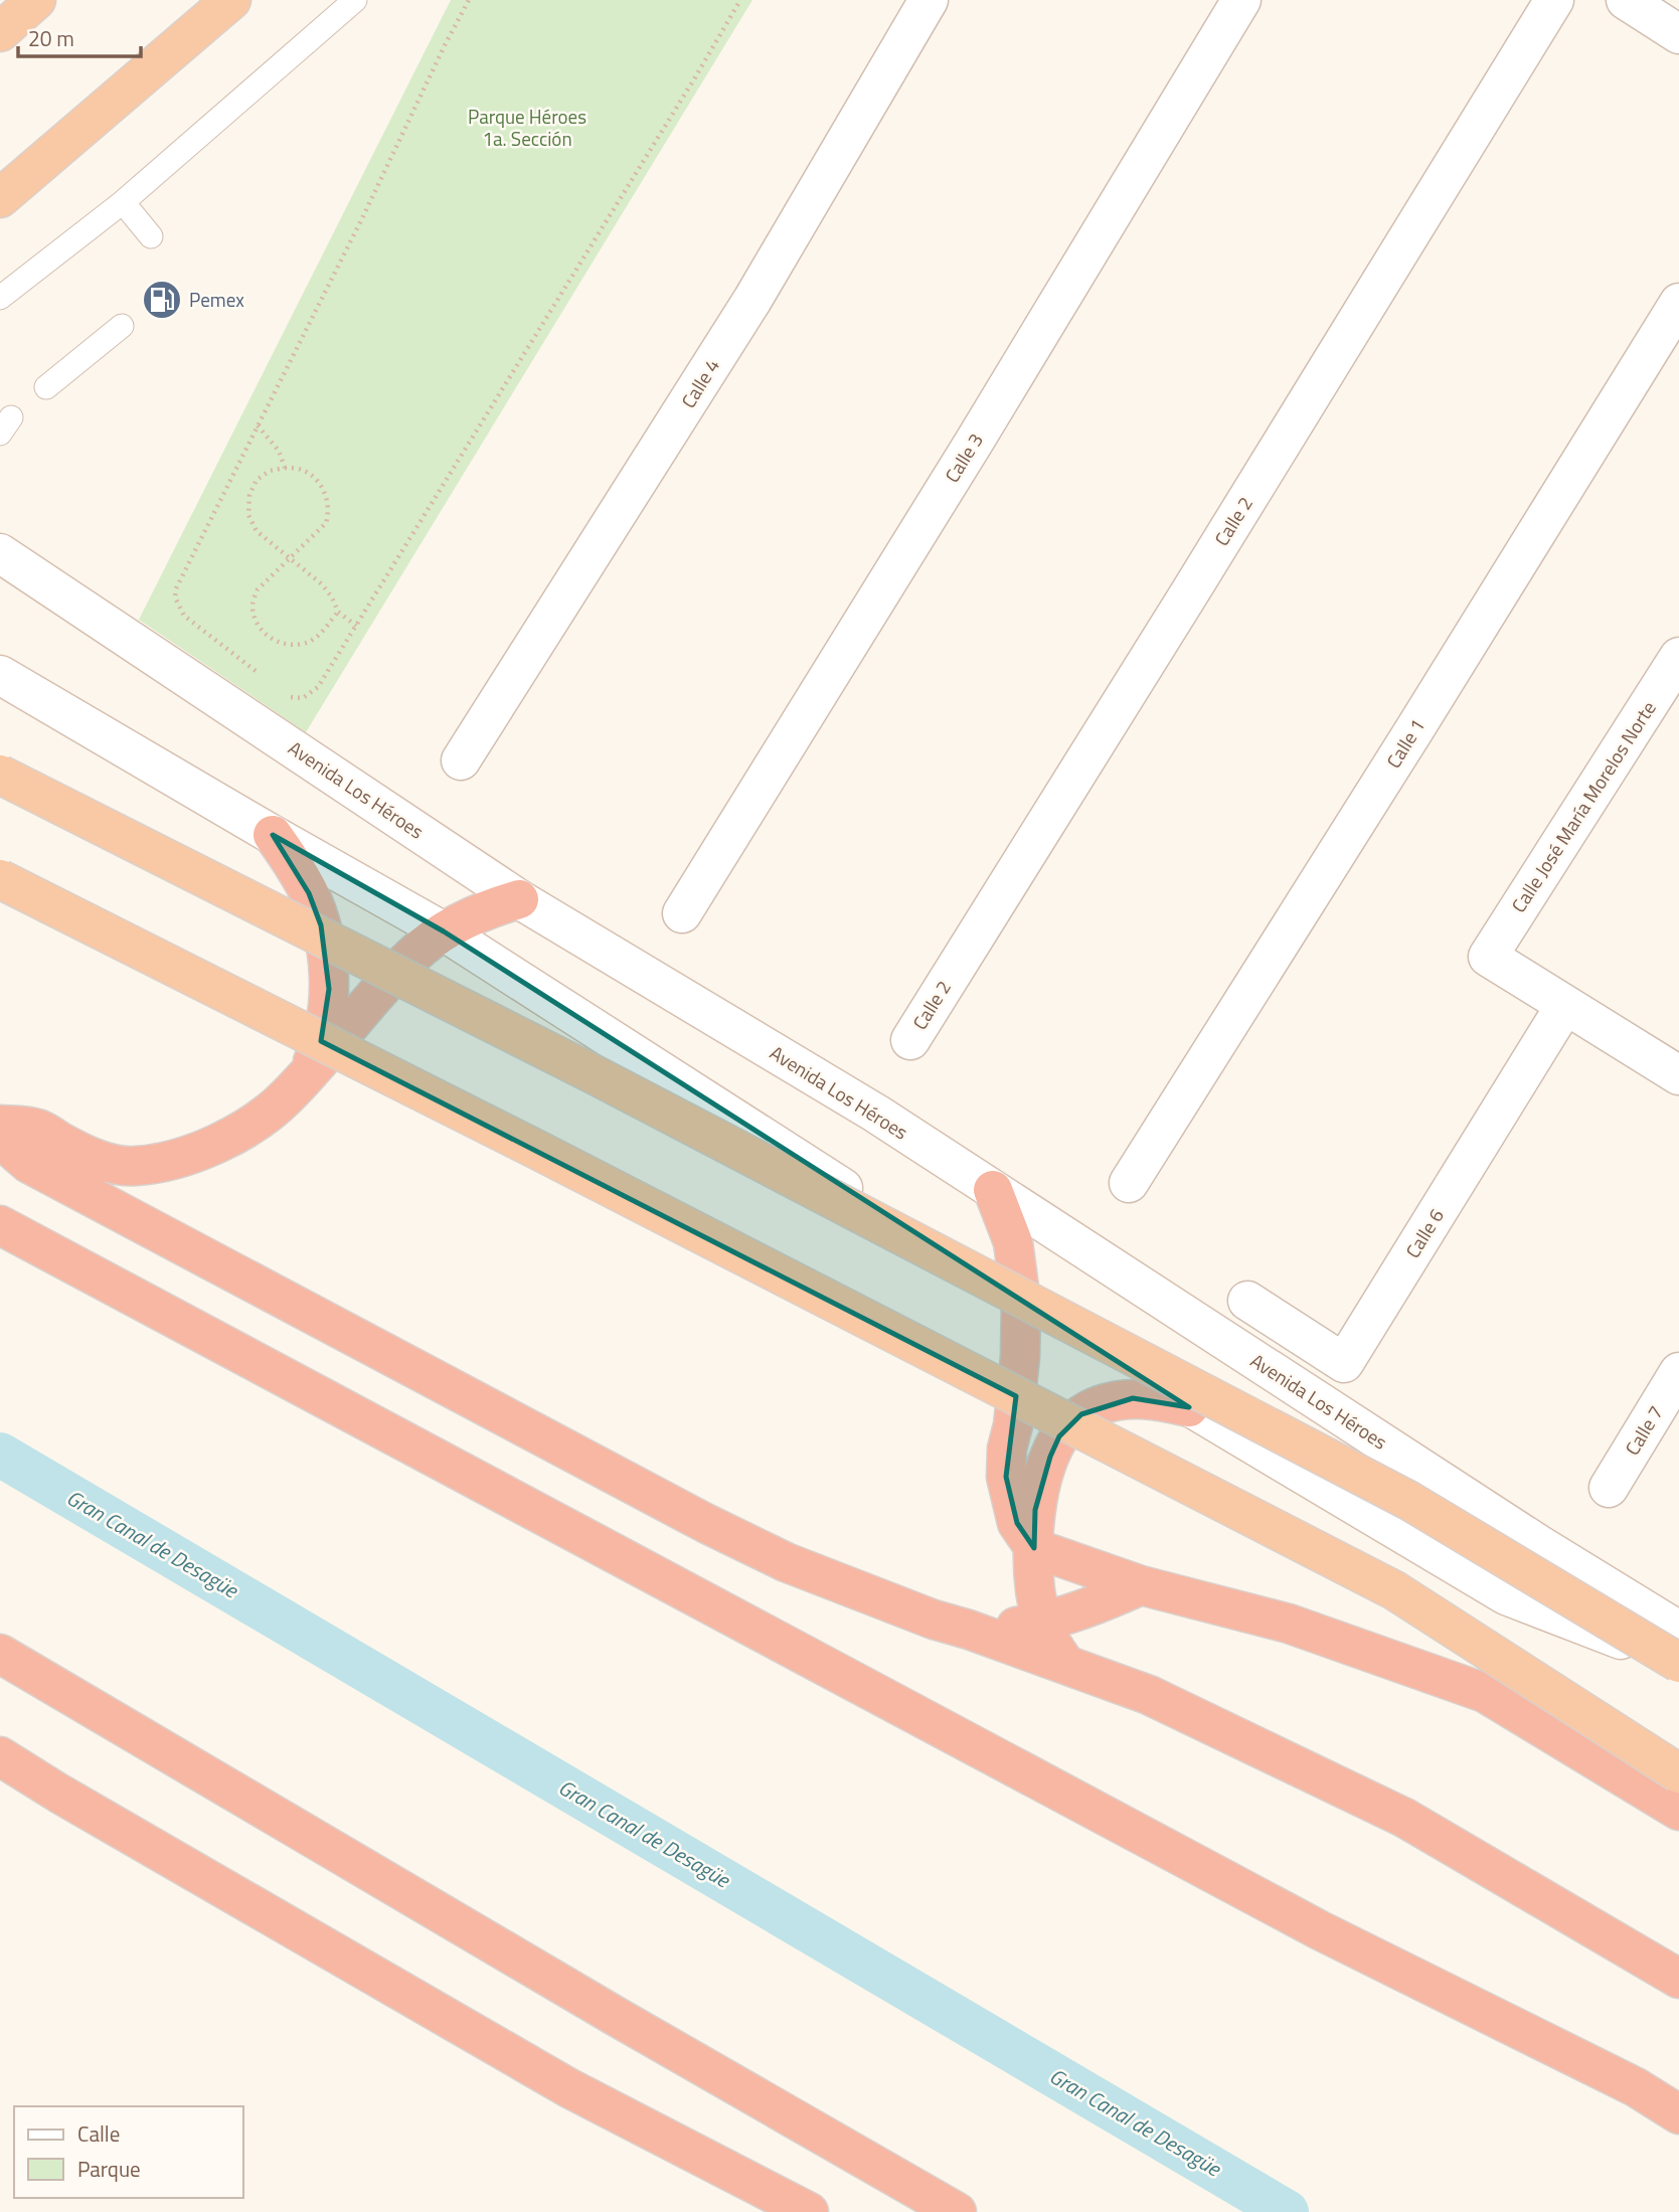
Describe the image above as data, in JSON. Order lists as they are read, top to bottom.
{
  "streets": {
    "street": [
      "Calle 4",
      "Calle 3",
      "Calle 2",
      "Calle 1",
      "Avenida Los Héroes",
      "Calle José María Morelos Norte",
      "Calle 6",
      "Calle 7"
    ]
  },
  "crossings": [
    ["Calle José María Morelos Norte", "Calle 6"]
  ],
  "water": ["Gran Canal de Desagüe"],
  "parks": ["Parque Héroes 1a. Sección"],
  "places": {
    "fuel station": ["Pemex"]
  },
  "legend": ["Calle", "Parque"],
  "scale_bar": "20 m"
}
